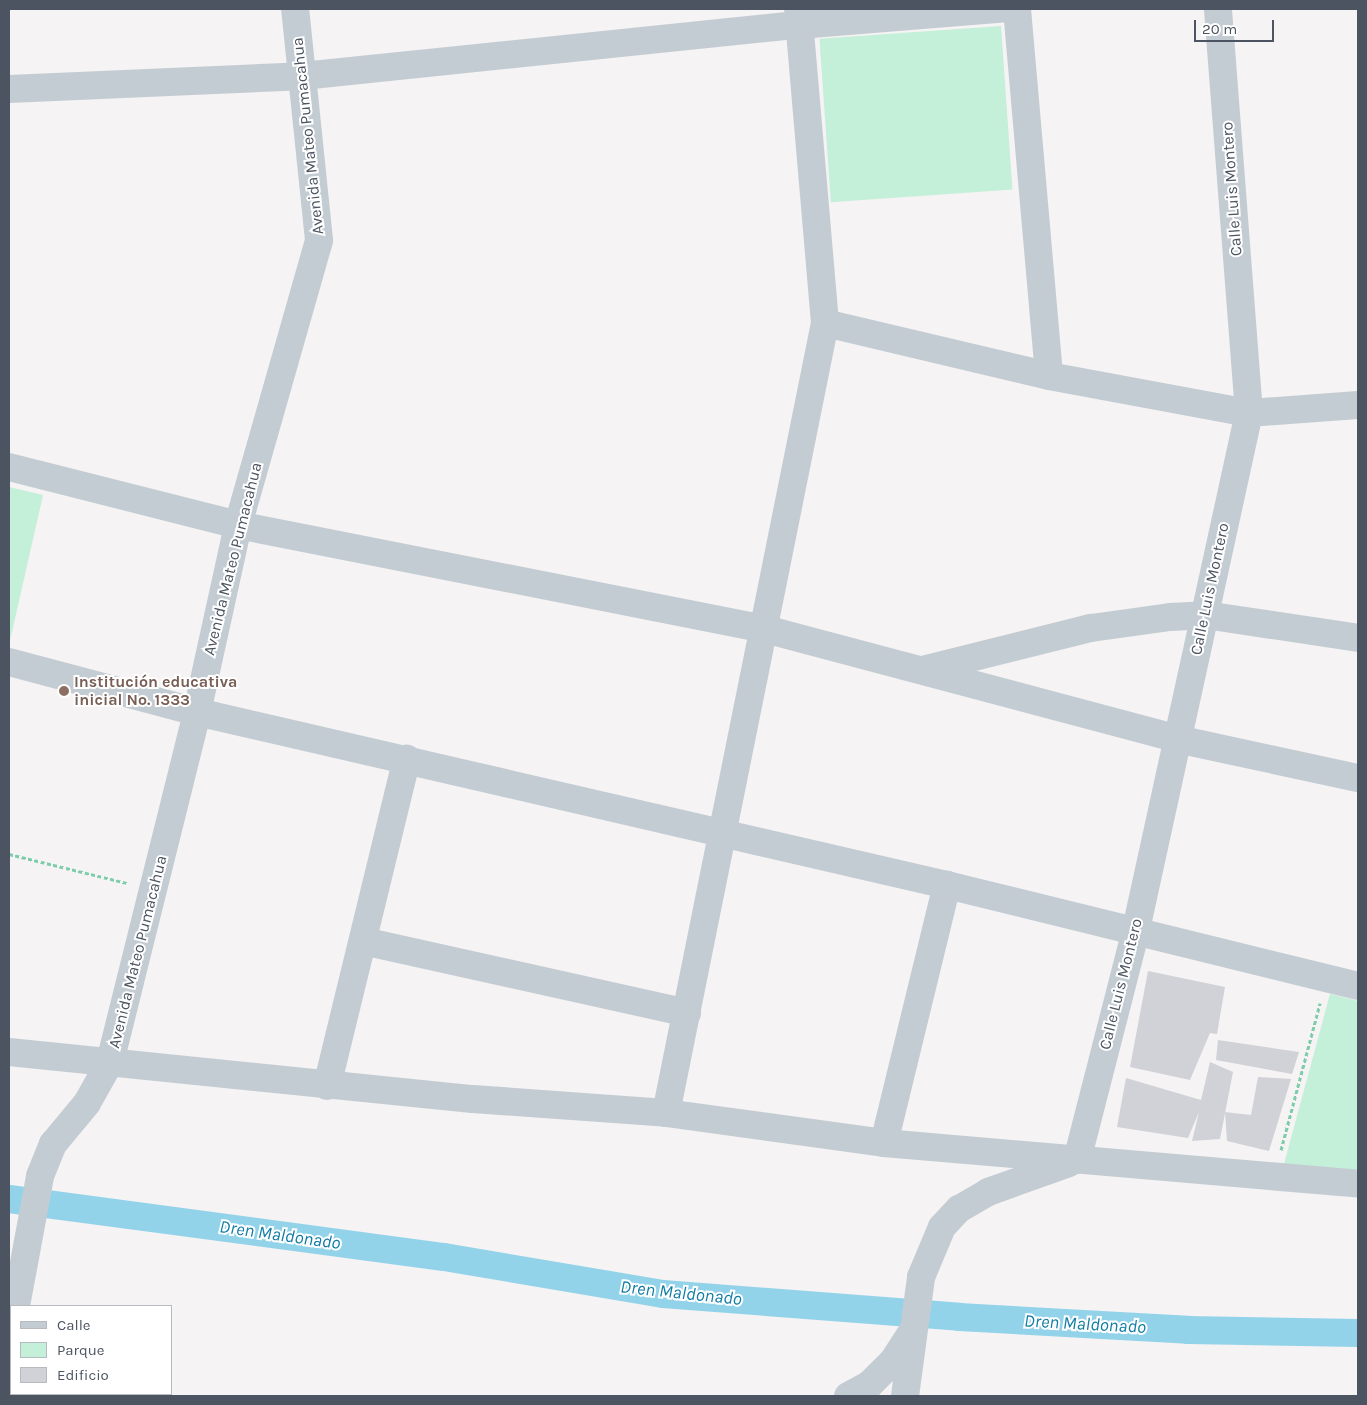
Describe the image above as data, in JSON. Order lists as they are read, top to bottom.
{
  "streets": {
    "street": ["Avenida Mateo Pumacahua", "Calle Luis Montero"]
  },
  "water": ["Dren Maldonado"],
  "places": ["Institución educativa inicial No. 1333"],
  "legend": ["Calle", "Parque", "Edificio"],
  "scale_bar": "20 m"
}
